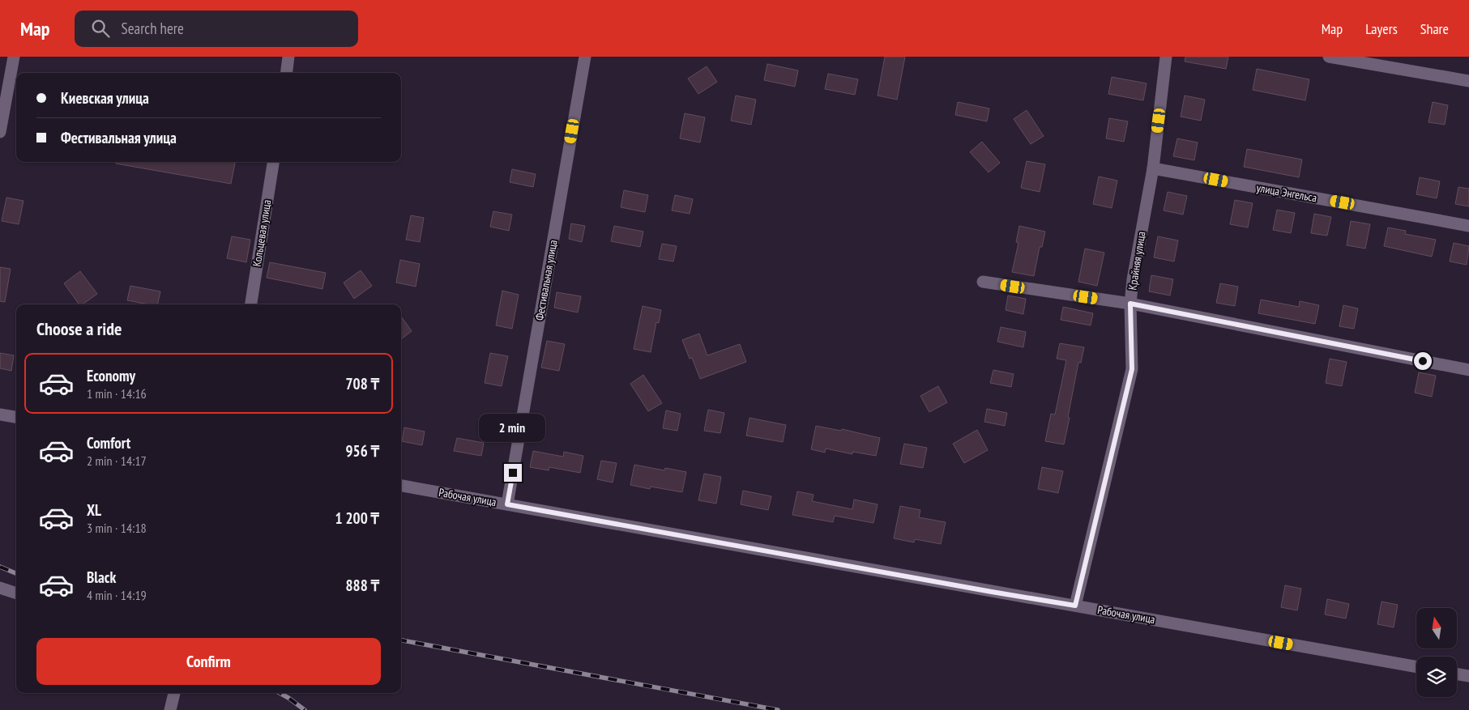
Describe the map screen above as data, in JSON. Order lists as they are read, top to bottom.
{
  "streets": {
    "street": [
      "улица Энгельса",
      "Кольцевая улица",
      "Крайняя улица",
      "Фестивальная улица",
      "Рабочая улица"
    ]
  },
  "crossings": [
    ["улица Энгельса", "Крайняя улица"],
    ["Крайняя улица", "Рабочая улица"],
    ["Фестивальная улица", "Рабочая улица"]
  ],
  "north": "top",
  "page": {
    "header": "Map",
    "search": "Search here",
    "nav": ["Map", "Layers", "Share"],
    "banner": ["Киевская улица", "Фестивальная улица"],
    "heading": "Choose a ride",
    "list": [
      {
        "name": "Economy",
        "note": "1 min · 14:16",
        "value": "708 ₸"
      },
      {
        "name": "Comfort",
        "note": "2 min · 14:17",
        "value": "956 ₸"
      },
      {
        "name": "XL",
        "note": "3 min · 14:18",
        "value": "1 200 ₸"
      },
      {
        "name": "Black",
        "note": "4 min · 14:19",
        "value": "888 ₸"
      }
    ],
    "bubble": "2 min",
    "buttons": "Confirm"
  }
}
